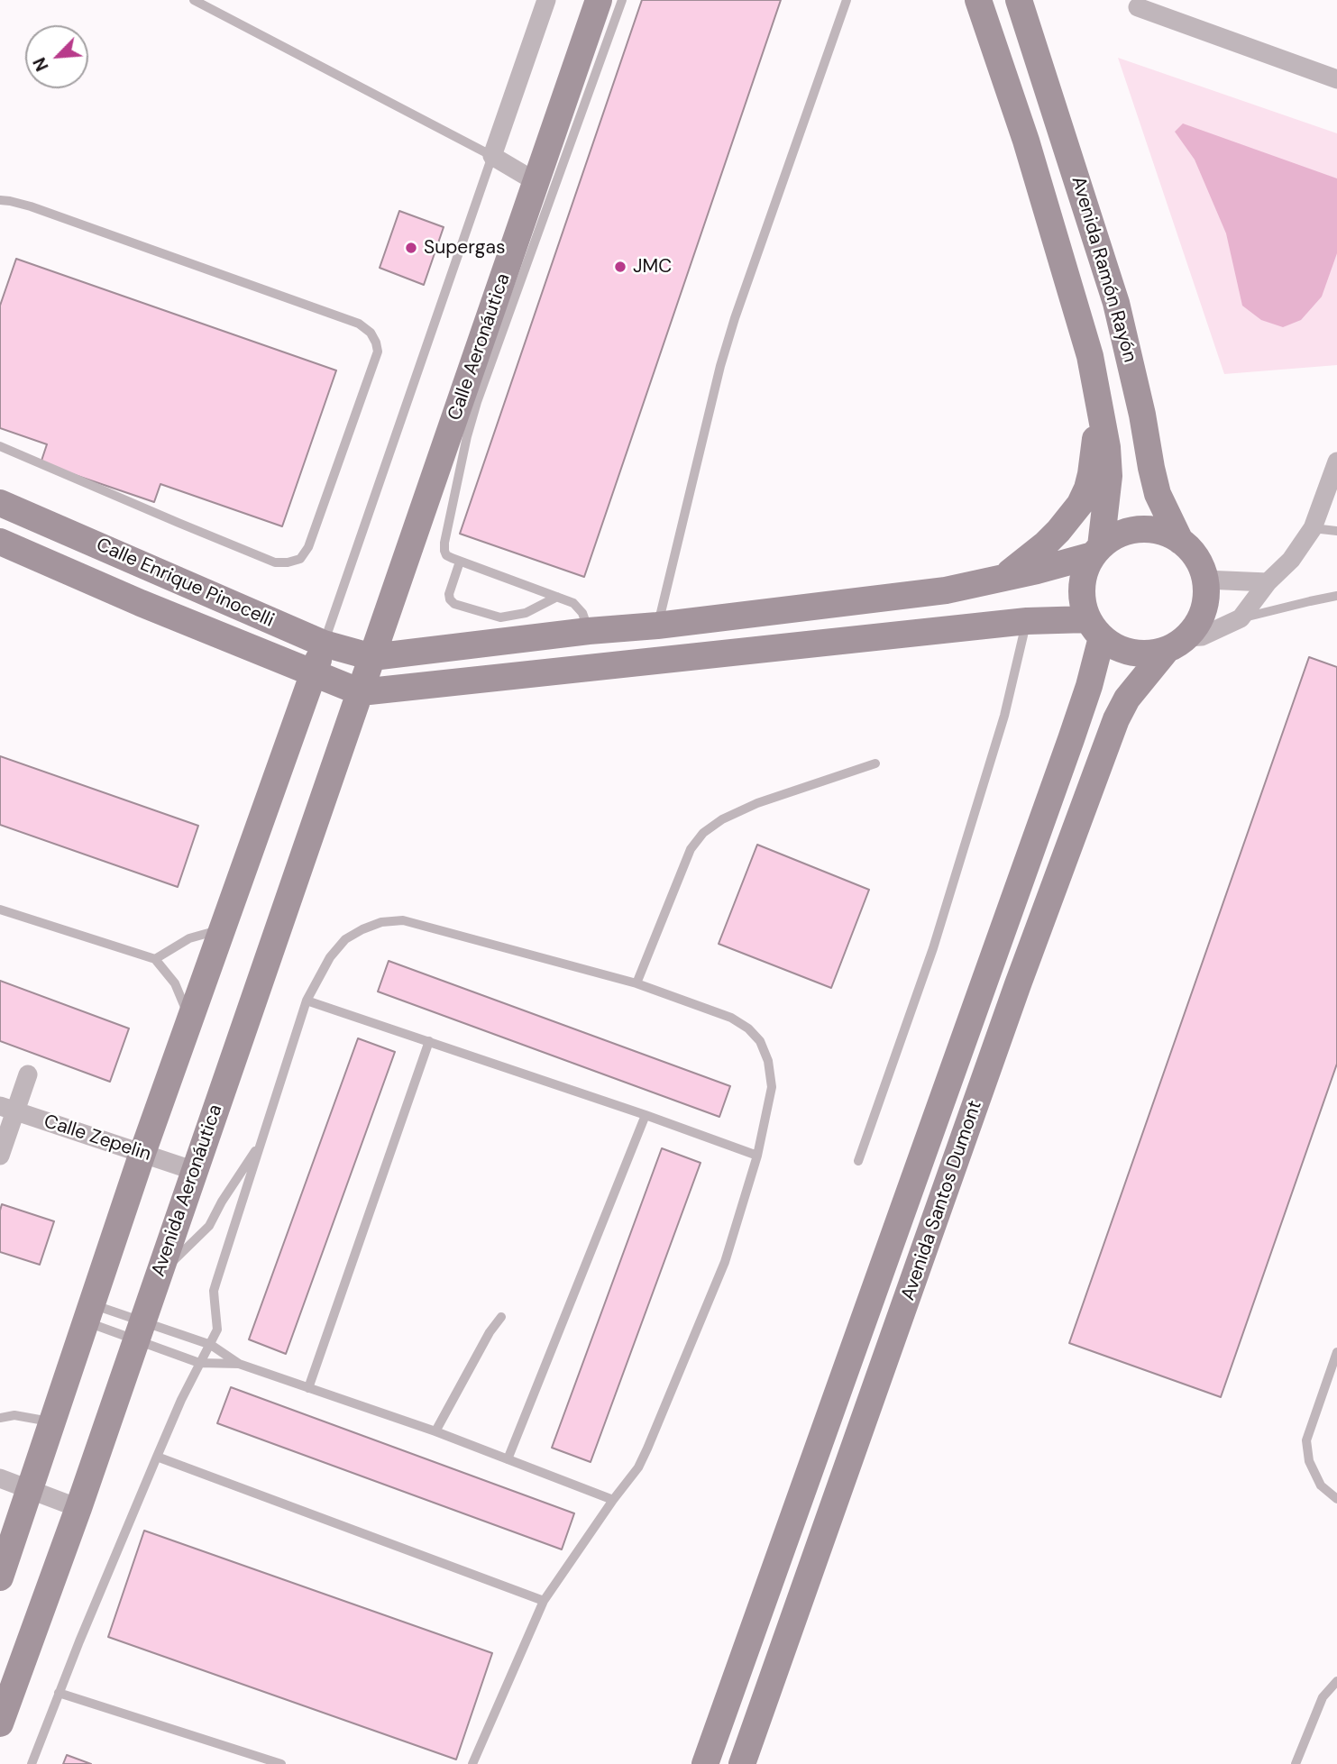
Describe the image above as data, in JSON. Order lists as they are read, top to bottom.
{
  "streets": {
    "main road": [
      "Avenida Ramón Rayón",
      "Calle Aeronáutica",
      "Calle Enrique Pinocelli",
      "Avenida Aeronáutica",
      "Avenida Santos Dumont"
    ],
    "street": ["Calle Zepelin"]
  },
  "crossings": [
    ["Avenida Ramón Rayón", "Avenida Santos Dumont"],
    ["Calle Aeronáutica", "Calle Enrique Pinocelli"],
    ["Calle Aeronáutica", "Avenida Aeronáutica"],
    ["Calle Enrique Pinocelli", "Avenida Aeronáutica"],
    ["Calle Zepelin", "Avenida Aeronáutica"]
  ],
  "places": ["Supergas", "JMC"],
  "north": "bottom left"
}
